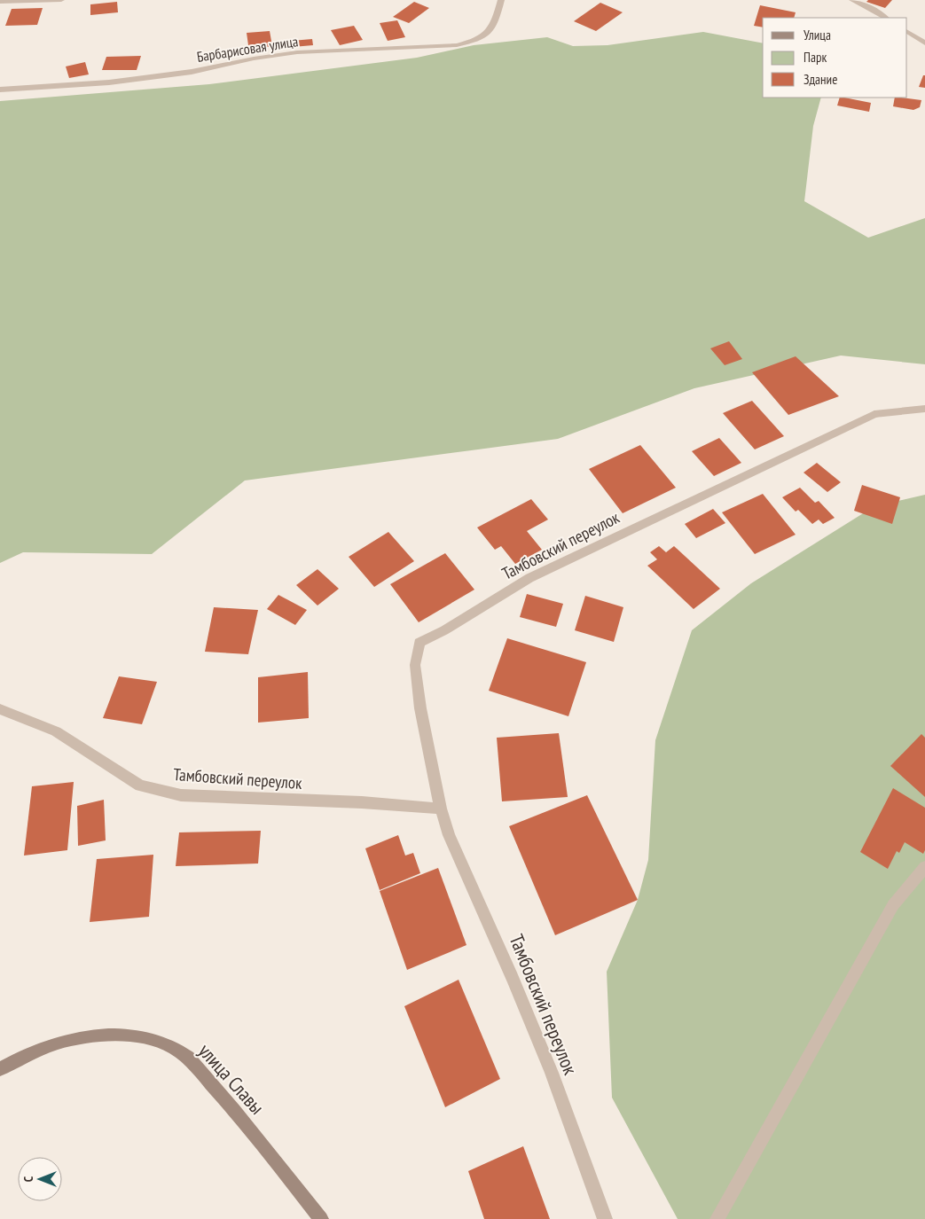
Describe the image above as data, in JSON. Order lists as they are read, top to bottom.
{
  "streets": {
    "street": ["Барбарисовая улица", "Тамбовский переулок", "улица Славы"]
  },
  "legend": ["Улица", "Парк", "Здание"],
  "north": "left"
}
